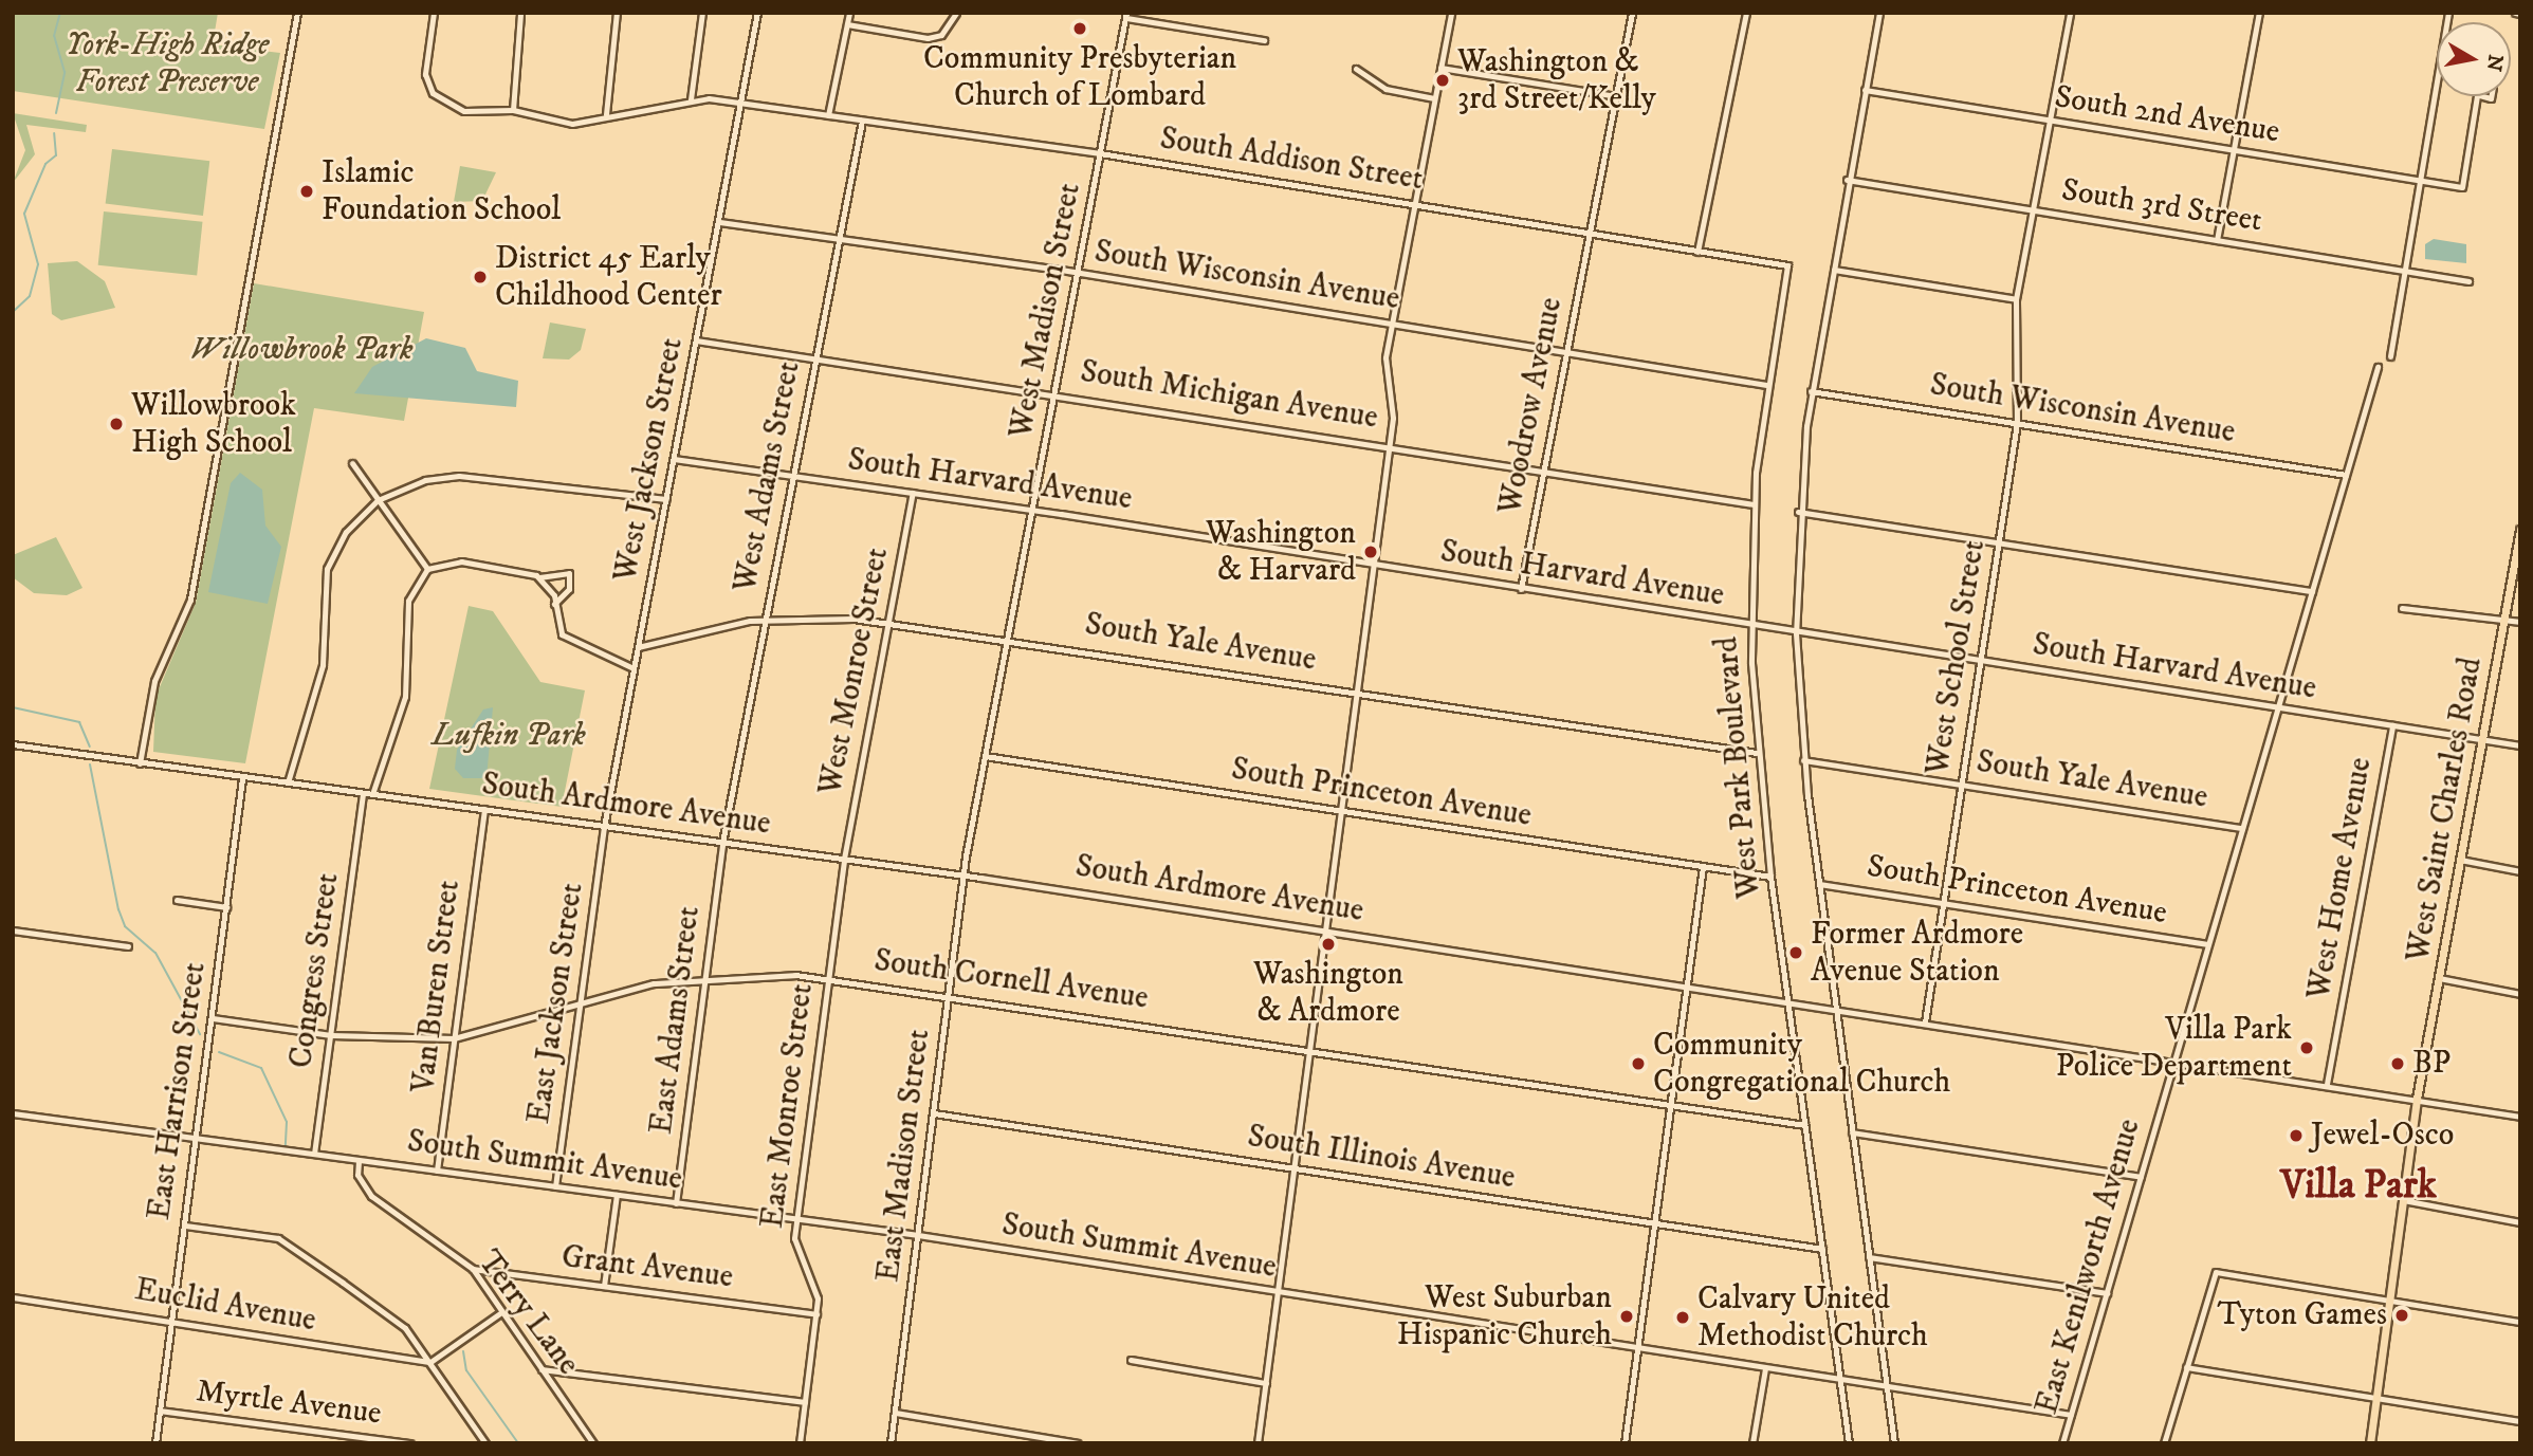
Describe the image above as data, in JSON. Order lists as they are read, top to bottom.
{
  "streets": {
    "main road": ["West Saint Charles Road"],
    "street": [
      "South 2nd Avenue",
      "South Addison Street",
      "South 3rd Street",
      "South Wisconsin Avenue",
      "West Madison Street",
      "South Michigan Avenue",
      "Woodrow Avenue",
      "West Jackson Street",
      "West Adams Street",
      "South Harvard Avenue",
      "South Yale Avenue",
      "West School Street",
      "West Monroe Street",
      "West Park Boulevard",
      "South Princeton Avenue",
      "South Ardmore Avenue",
      "West Home Avenue",
      "Congress Street",
      "South Cornell Avenue",
      "Van Buren Street",
      "East Jackson Street",
      "East Adams Street",
      "East Harrison Street",
      "East Monroe Street",
      "East Madison Street",
      "South Illinois Avenue",
      "South Summit Avenue",
      "East Kenilworth Avenue",
      "Grant Avenue",
      "Euclid Avenue",
      "Terry Lane",
      "Myrtle Avenue"
    ]
  },
  "crossings": [
    ["South 2nd Avenue", "West School Street"],
    ["South Addison Street", "West Madison Street"],
    ["South Addison Street", "Woodrow Avenue"],
    ["South Addison Street", "West Jackson Street"],
    ["South Addison Street", "West Adams Street"],
    ["South Addison Street", "West Park Boulevard"],
    ["South 3rd Street", "West School Street"],
    ["South Wisconsin Avenue", "West Madison Street"],
    ["South Wisconsin Avenue", "Woodrow Avenue"],
    ["South Wisconsin Avenue", "West Jackson Street"],
    ["South Wisconsin Avenue", "West Adams Street"],
    ["South Wisconsin Avenue", "West School Street"],
    ["South Wisconsin Avenue", "West Park Boulevard"],
    ["South Wisconsin Avenue", "East Kenilworth Avenue"],
    ["West Madison Street", "South Michigan Avenue"],
    ["West Madison Street", "South Harvard Avenue"],
    ["West Madison Street", "South Yale Avenue"],
    ["West Madison Street", "South Princeton Avenue"],
    ["West Madison Street", "South Ardmore Avenue"],
    ["West Madison Street", "East Madison Street"],
    ["South Michigan Avenue", "Woodrow Avenue"],
    ["South Michigan Avenue", "West Jackson Street"],
    ["South Michigan Avenue", "West Adams Street"],
    ["South Michigan Avenue", "West Park Boulevard"],
    ["Woodrow Avenue", "South Harvard Avenue"],
    ["West Jackson Street", "South Harvard Avenue"],
    ["West Jackson Street", "South Yale Avenue"],
    ["West Jackson Street", "South Ardmore Avenue"],
    ["West Jackson Street", "East Jackson Street"],
    ["West Adams Street", "South Harvard Avenue"],
    ["West Adams Street", "South Yale Avenue"],
    ["West Adams Street", "South Ardmore Avenue"],
    ["West Adams Street", "East Adams Street"],
    ["South Harvard Avenue", "West School Street"],
    ["South Harvard Avenue", "West Monroe Street"],
    ["South Harvard Avenue", "West Park Boulevard"],
    ["South Harvard Avenue", "West Saint Charles Road"],
    ["South Harvard Avenue", "West Home Avenue"],
    ["South Harvard Avenue", "East Kenilworth Avenue"],
    ["South Yale Avenue", "West School Street"],
    ["South Yale Avenue", "West Monroe Street"],
    ["South Yale Avenue", "West Park Boulevard"],
    ["South Yale Avenue", "East Kenilworth Avenue"],
    ["West School Street", "South Princeton Avenue"],
    ["West School Street", "South Ardmore Avenue"],
    ["West Monroe Street", "South Ardmore Avenue"],
    ["West Monroe Street", "East Monroe Street"],
    ["West Park Boulevard", "South Princeton Avenue"],
    ["West Park Boulevard", "South Ardmore Avenue"],
    ["West Park Boulevard", "South Cornell Avenue"],
    ["West Park Boulevard", "South Illinois Avenue"],
    ["West Park Boulevard", "South Summit Avenue"],
    ["South Princeton Avenue", "East Kenilworth Avenue"],
    ["South Ardmore Avenue", "West Saint Charles Road"],
    ["South Ardmore Avenue", "West Home Avenue"],
    ["South Ardmore Avenue", "Congress Street"],
    ["South Ardmore Avenue", "Van Buren Street"],
    ["South Ardmore Avenue", "East Jackson Street"],
    ["South Ardmore Avenue", "East Adams Street"],
    ["South Ardmore Avenue", "East Harrison Street"],
    ["South Ardmore Avenue", "East Monroe Street"],
    ["South Ardmore Avenue", "East Madison Street"],
    ["South Ardmore Avenue", "East Kenilworth Avenue"],
    ["Congress Street", "South Cornell Avenue"],
    ["Congress Street", "South Summit Avenue"],
    ["South Cornell Avenue", "Van Buren Street"],
    ["South Cornell Avenue", "East Jackson Street"],
    ["South Cornell Avenue", "East Adams Street"],
    ["South Cornell Avenue", "East Harrison Street"],
    ["South Cornell Avenue", "East Monroe Street"],
    ["South Cornell Avenue", "East Madison Street"],
    ["Van Buren Street", "South Summit Avenue"],
    ["East Jackson Street", "South Summit Avenue"],
    ["East Adams Street", "South Summit Avenue"],
    ["East Harrison Street", "South Summit Avenue"],
    ["East Harrison Street", "Euclid Avenue"],
    ["East Harrison Street", "Myrtle Avenue"],
    ["East Monroe Street", "South Summit Avenue"],
    ["East Monroe Street", "Grant Avenue"],
    ["East Madison Street", "South Illinois Avenue"],
    ["East Madison Street", "South Summit Avenue"],
    ["South Summit Avenue", "East Kenilworth Avenue"],
    ["South Summit Avenue", "Terry Lane"],
    ["Grant Avenue", "Terry Lane"]
  ],
  "districts": ["Villa Park"],
  "parks": ["York-High Ridge Forest Preserve", "Willowbrook Park", "Lufkin Park"],
  "places": [
    "Community Presbyterian Church of Lombard",
    "Washington & 3rd Street/Kelly",
    "Islamic Foundation School",
    "District 45 Early Childhood Center",
    "Willowbrook High School",
    "Washington & Harvard",
    "Washington & Ardmore",
    "Former Ardmore Avenue Station",
    "Villa Park Police Department",
    "Community Congregational Church",
    "BP",
    "Jewel-Osco",
    "Tyton Games",
    "West Suburban Hispanic Church",
    "Calvary United Methodist Church"
  ],
  "north": "right"
}
